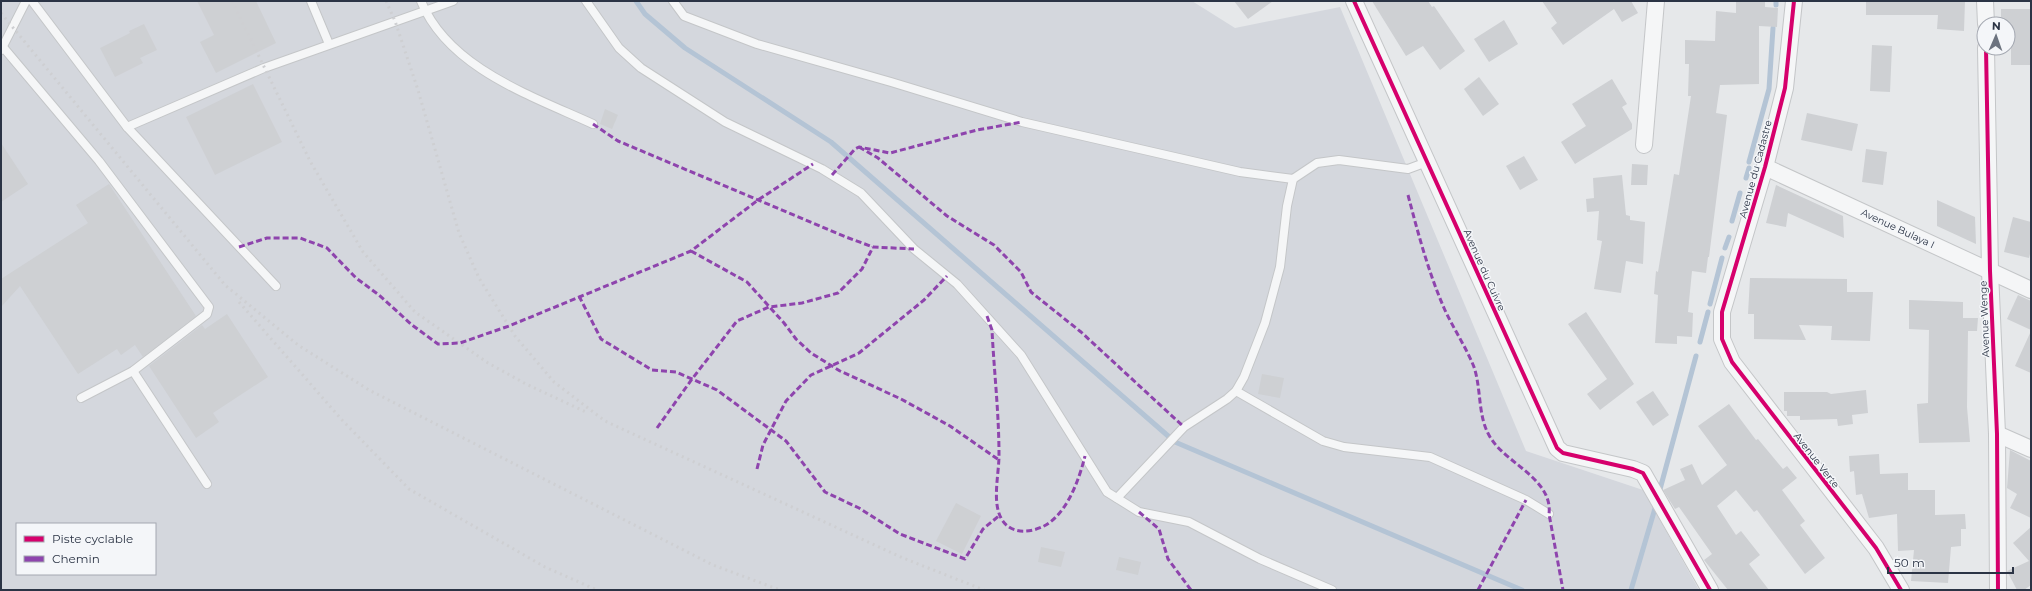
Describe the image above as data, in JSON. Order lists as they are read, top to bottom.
{
  "streets": {
    "street": [
      "Avenue du Cadastre",
      "Avenue Bulaya I",
      "Avenue du Cuivre",
      "Avenue Wenge",
      "Avenue Verte"
    ]
  },
  "crossings": [
    ["Avenue du Cadastre", "Avenue Bulaya I"],
    ["Avenue du Cadastre", "Avenue Verte"],
    ["Avenue Bulaya I", "Avenue Wenge"]
  ],
  "legend": ["Piste cyclable", "Chemin"],
  "scale_bar": "50 m",
  "north": "top"
}
